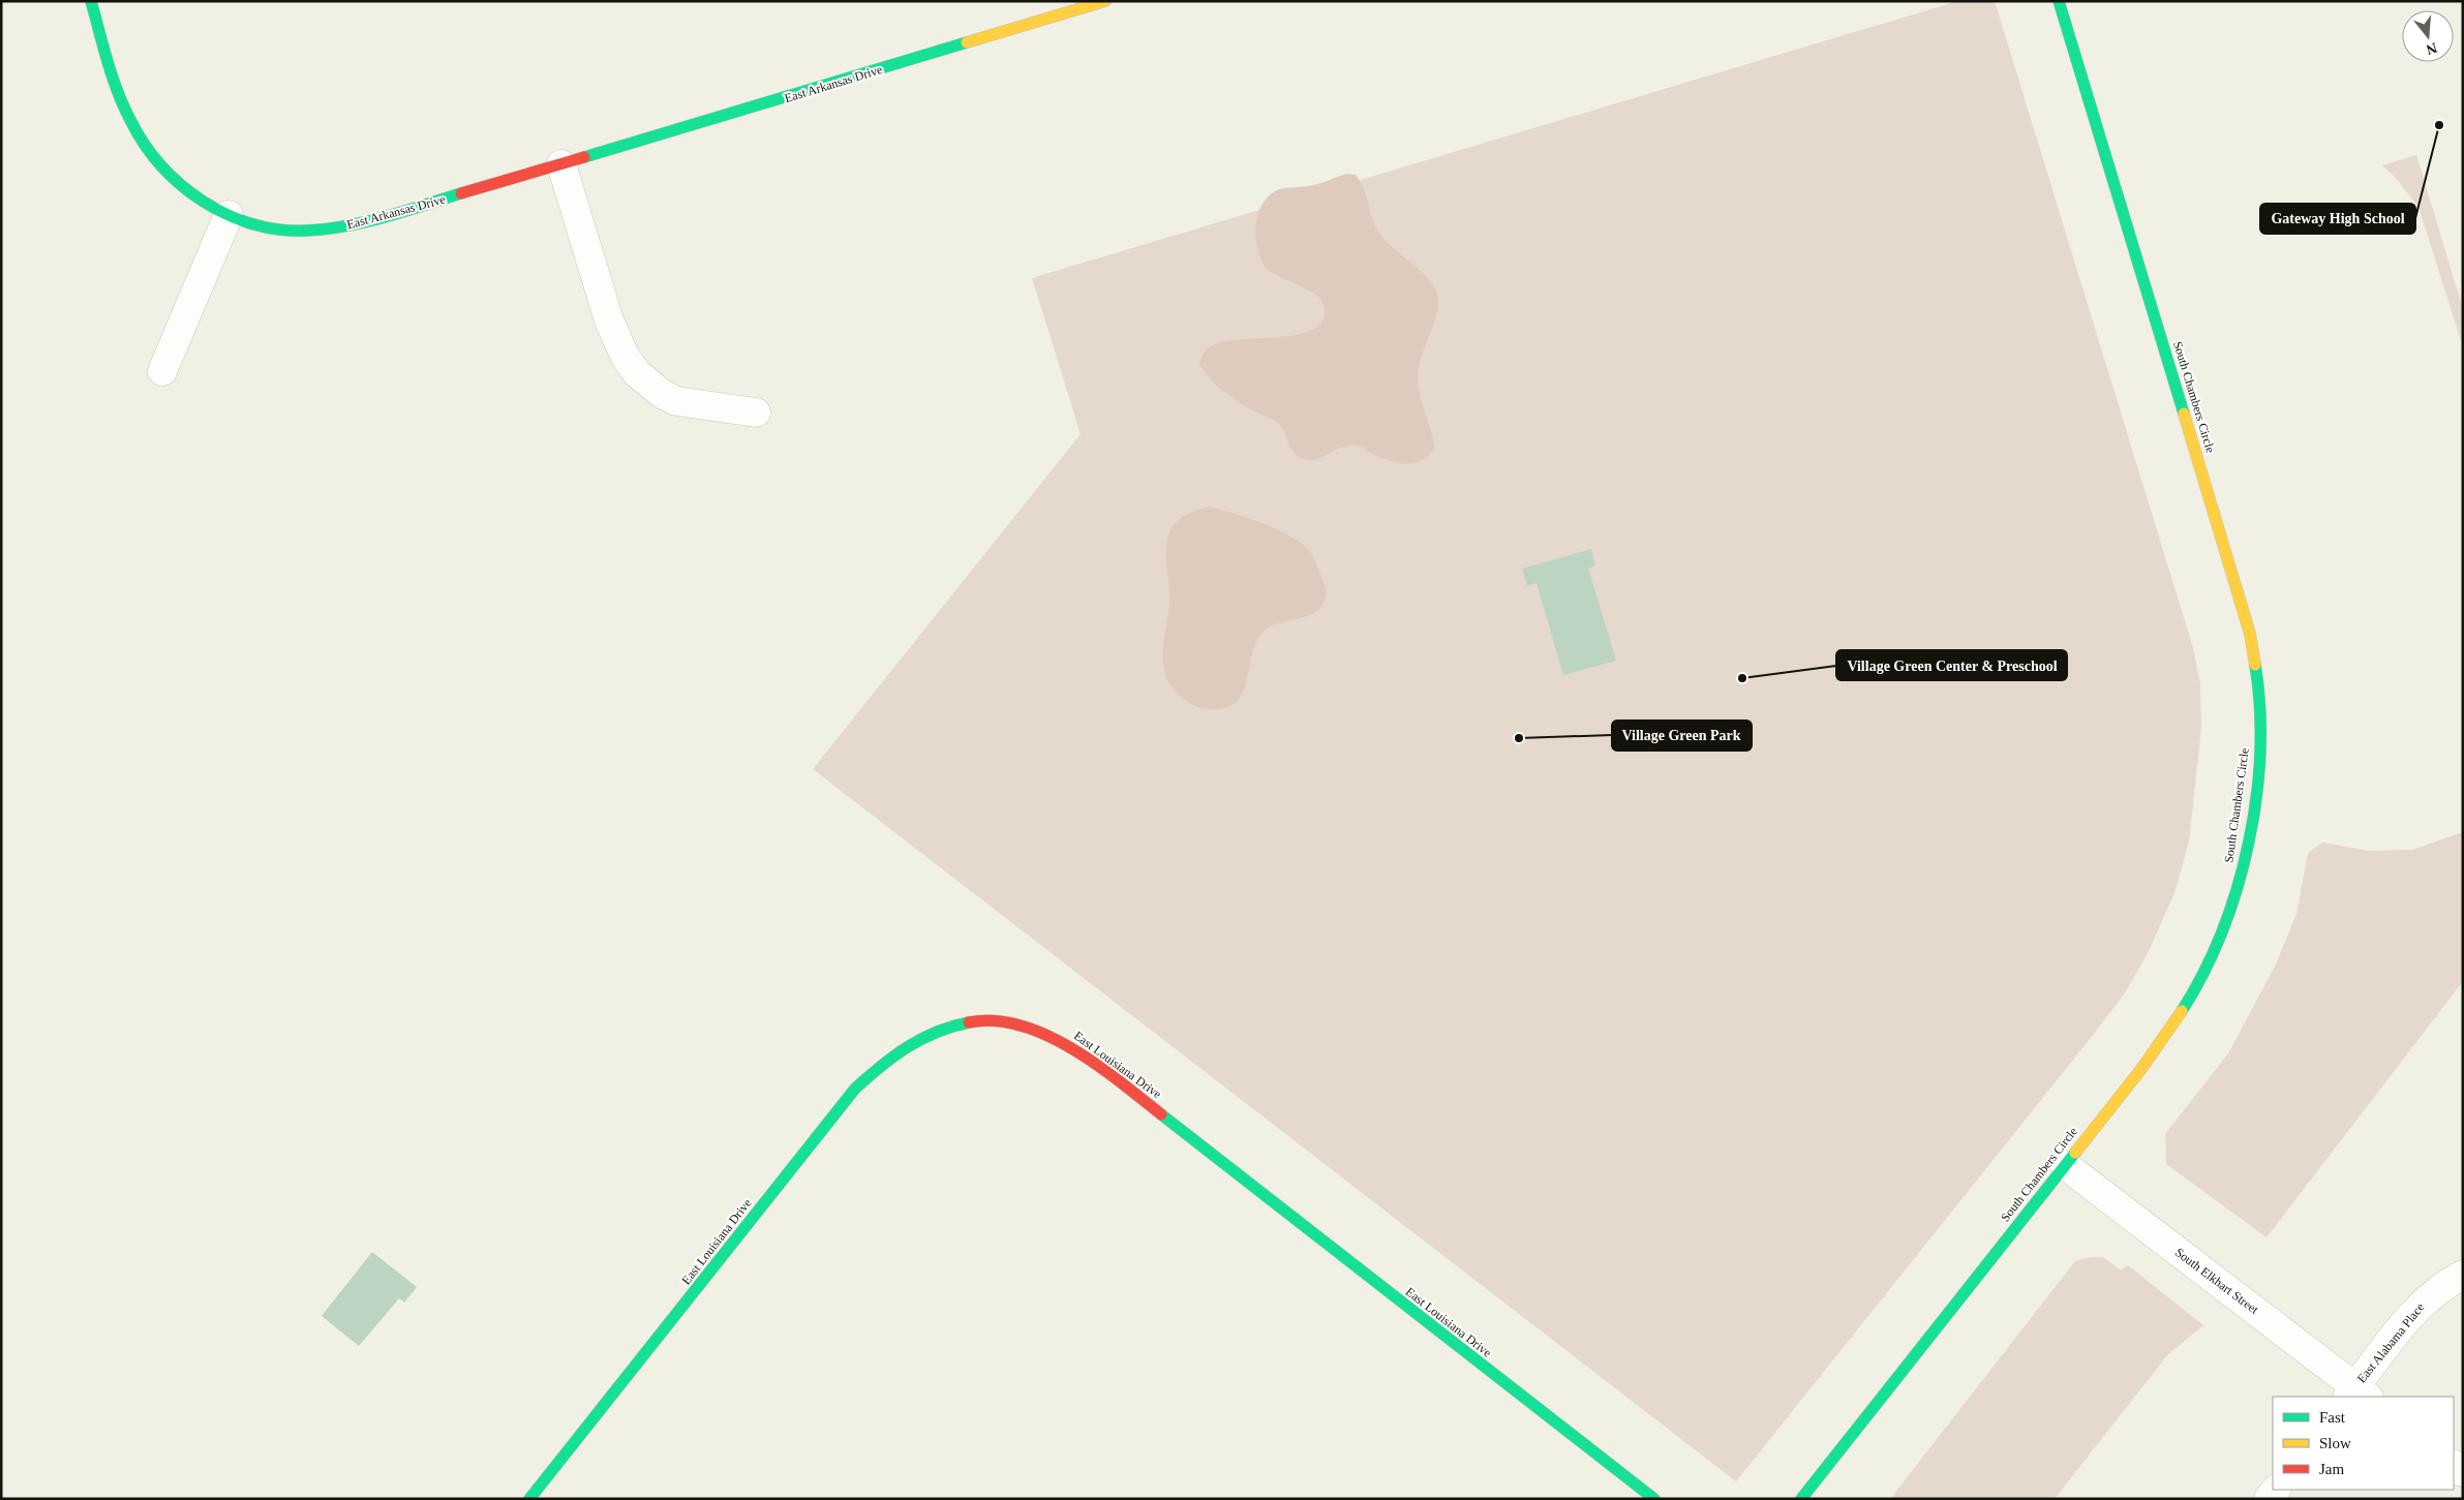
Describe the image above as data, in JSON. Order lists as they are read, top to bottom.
{
  "streets": {
    "street": [
      "East Arkansas Drive",
      "South Chambers Circle",
      "East Louisiana Drive",
      "South Elkhart Street",
      "East Alabama Place"
    ]
  },
  "crossings": [
    ["South Chambers Circle", "South Elkhart Street"],
    ["South Elkhart Street", "East Alabama Place"]
  ],
  "places": ["Gateway High School", "Village Green Center & Preschool", "Village Green Park"],
  "legend": ["Fast", "Slow", "Jam"],
  "north": "bottom"
}
